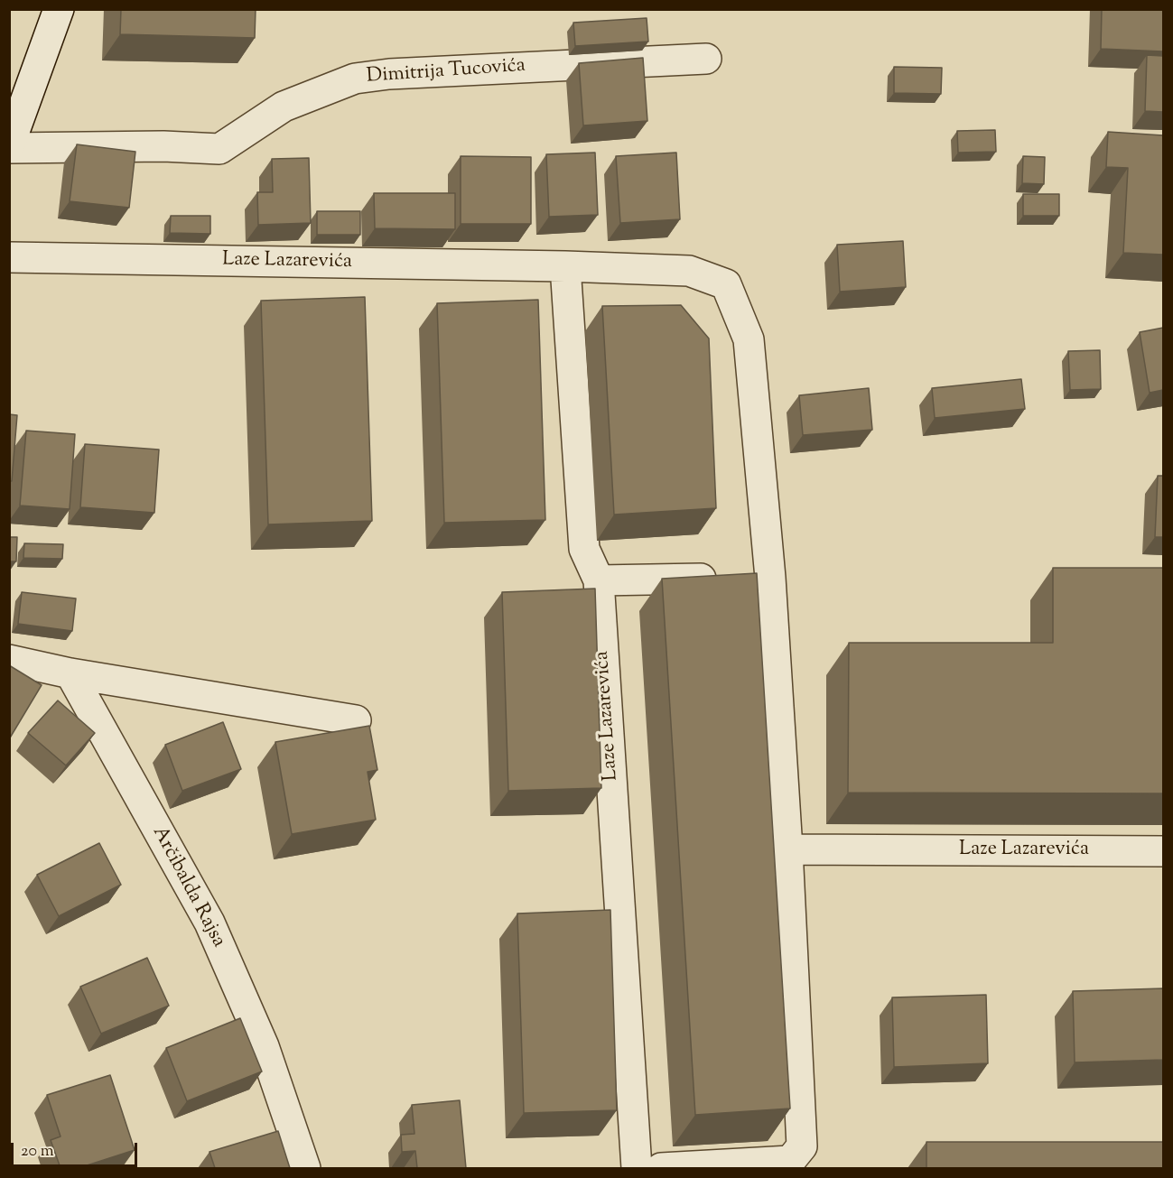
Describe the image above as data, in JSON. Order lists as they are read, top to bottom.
{
  "streets": {
    "street": ["Dimitrija Tucovića", "Laze Lazarevića", "Arčibalda Rajsa"]
  },
  "scale_bar": "20 m"
}
